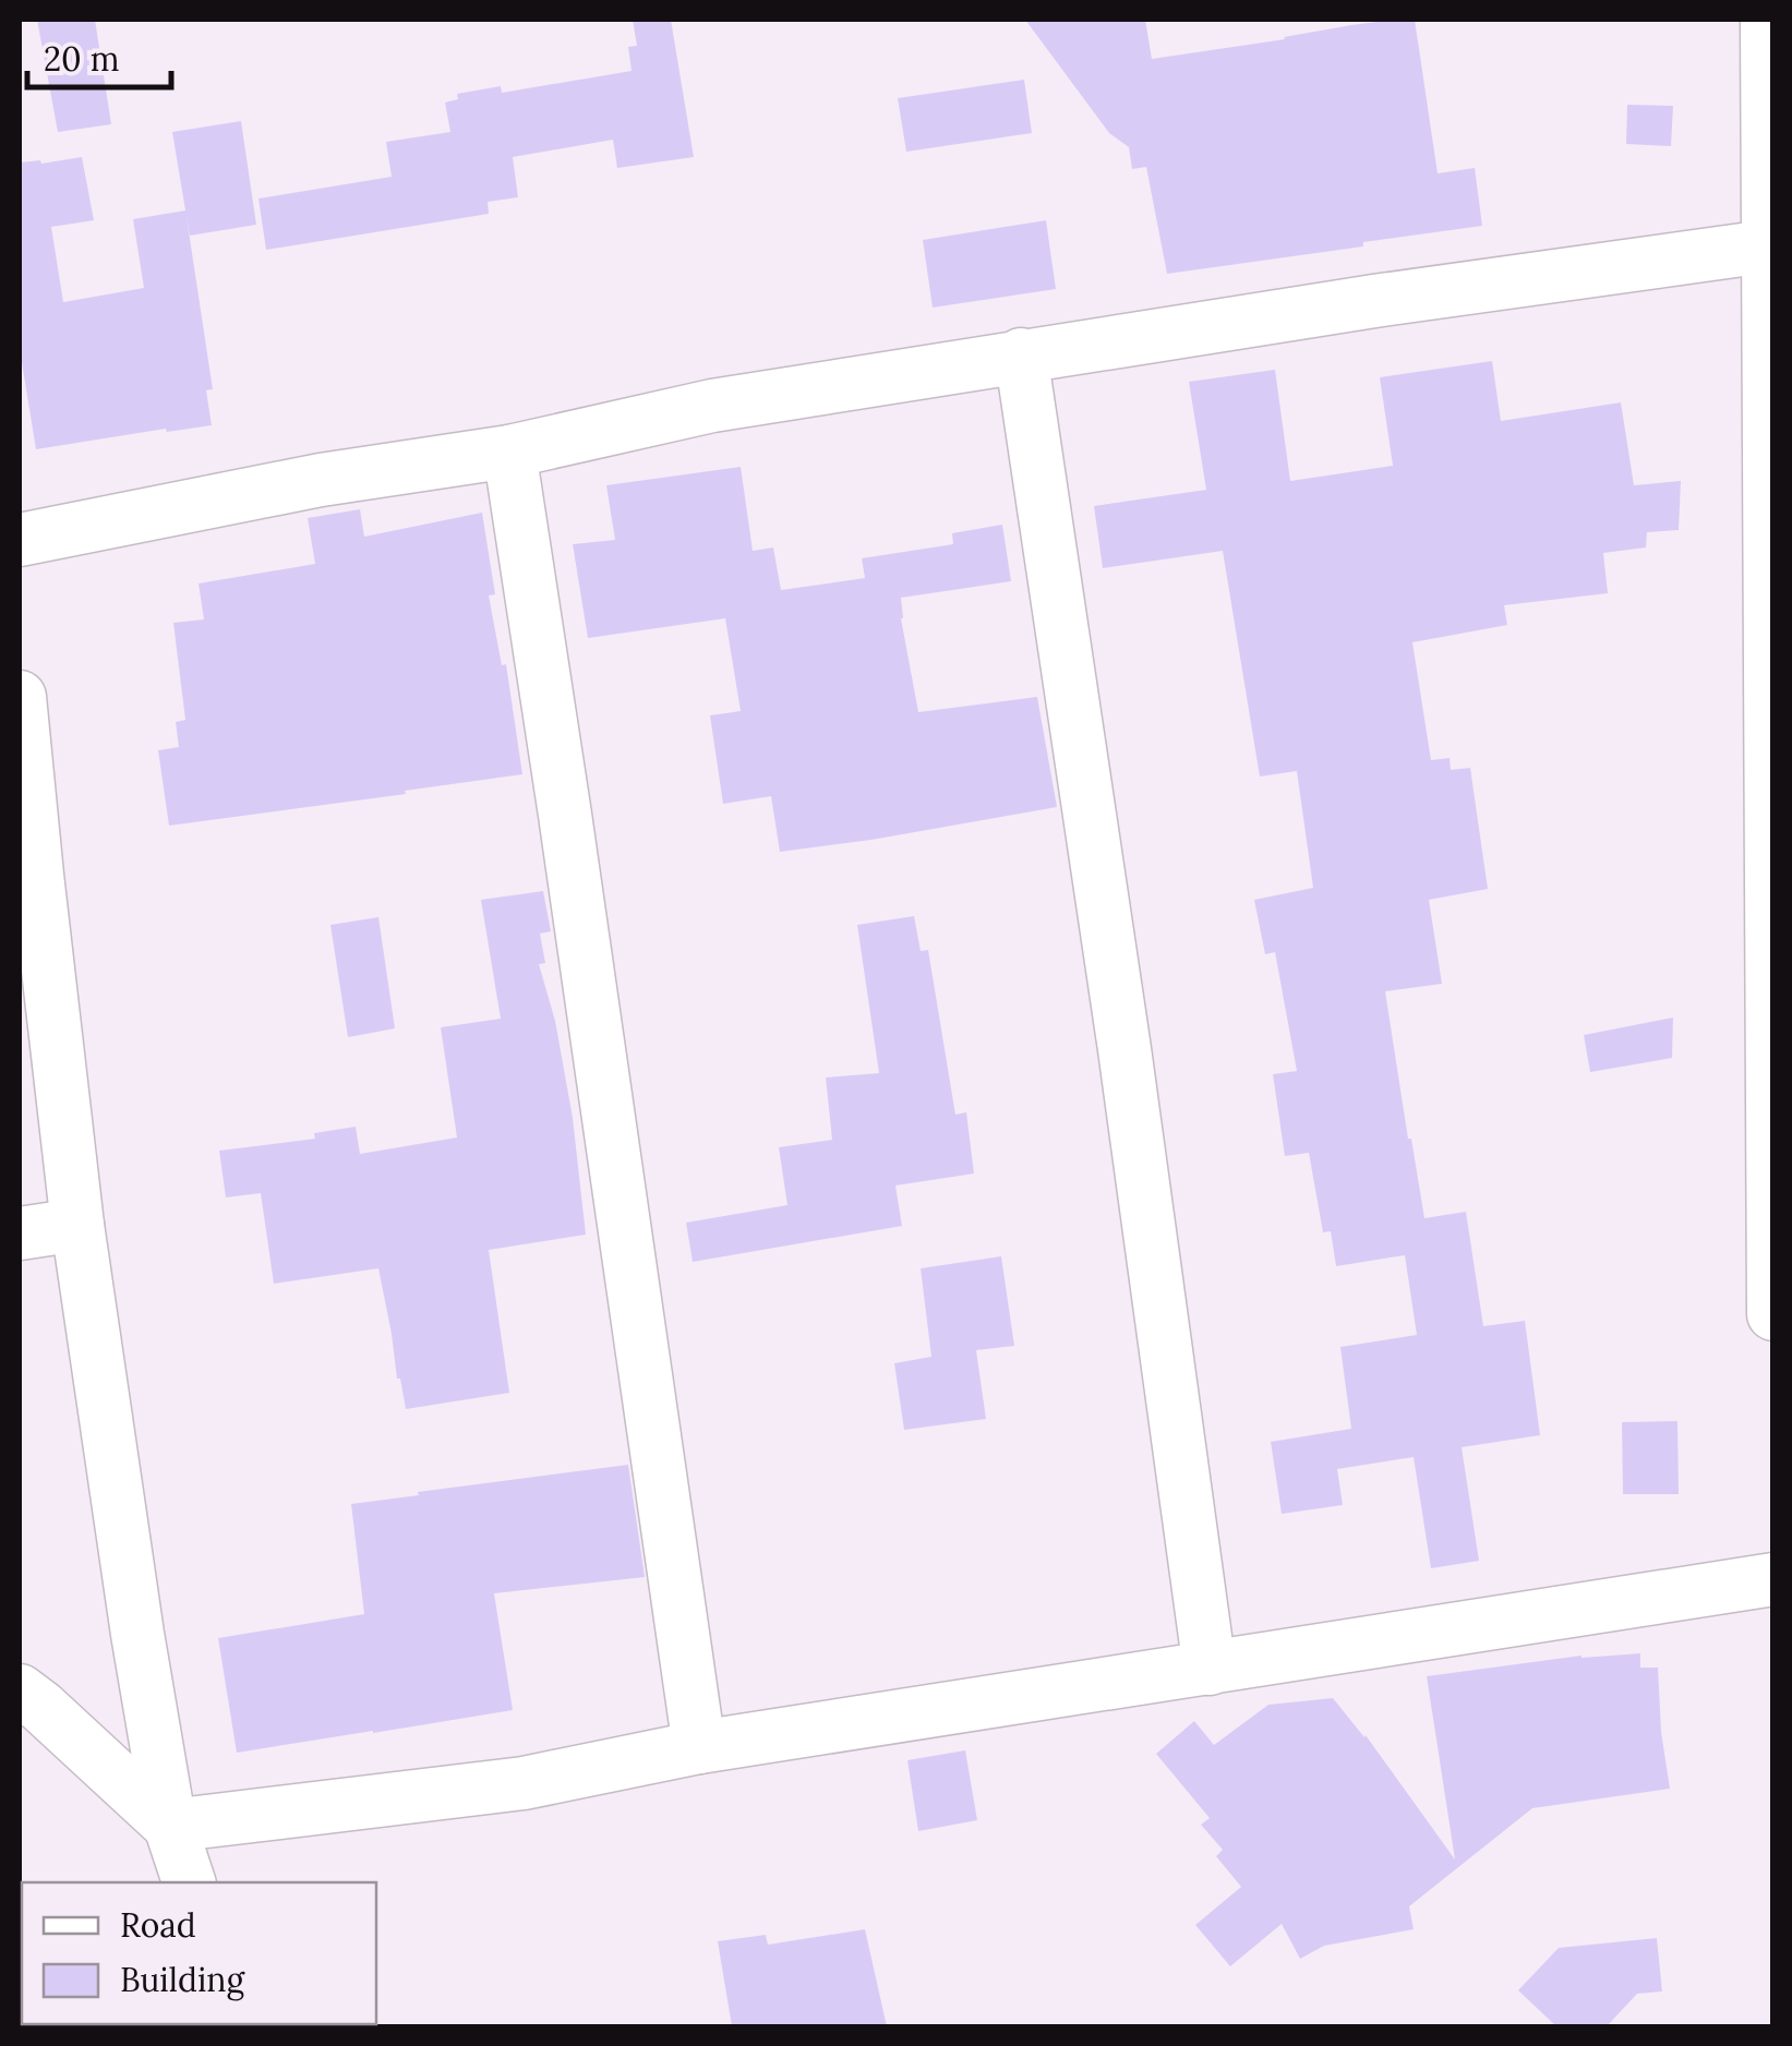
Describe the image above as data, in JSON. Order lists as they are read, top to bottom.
{
  "legend": ["Road", "Building"],
  "scale_bar": "20 m"
}
